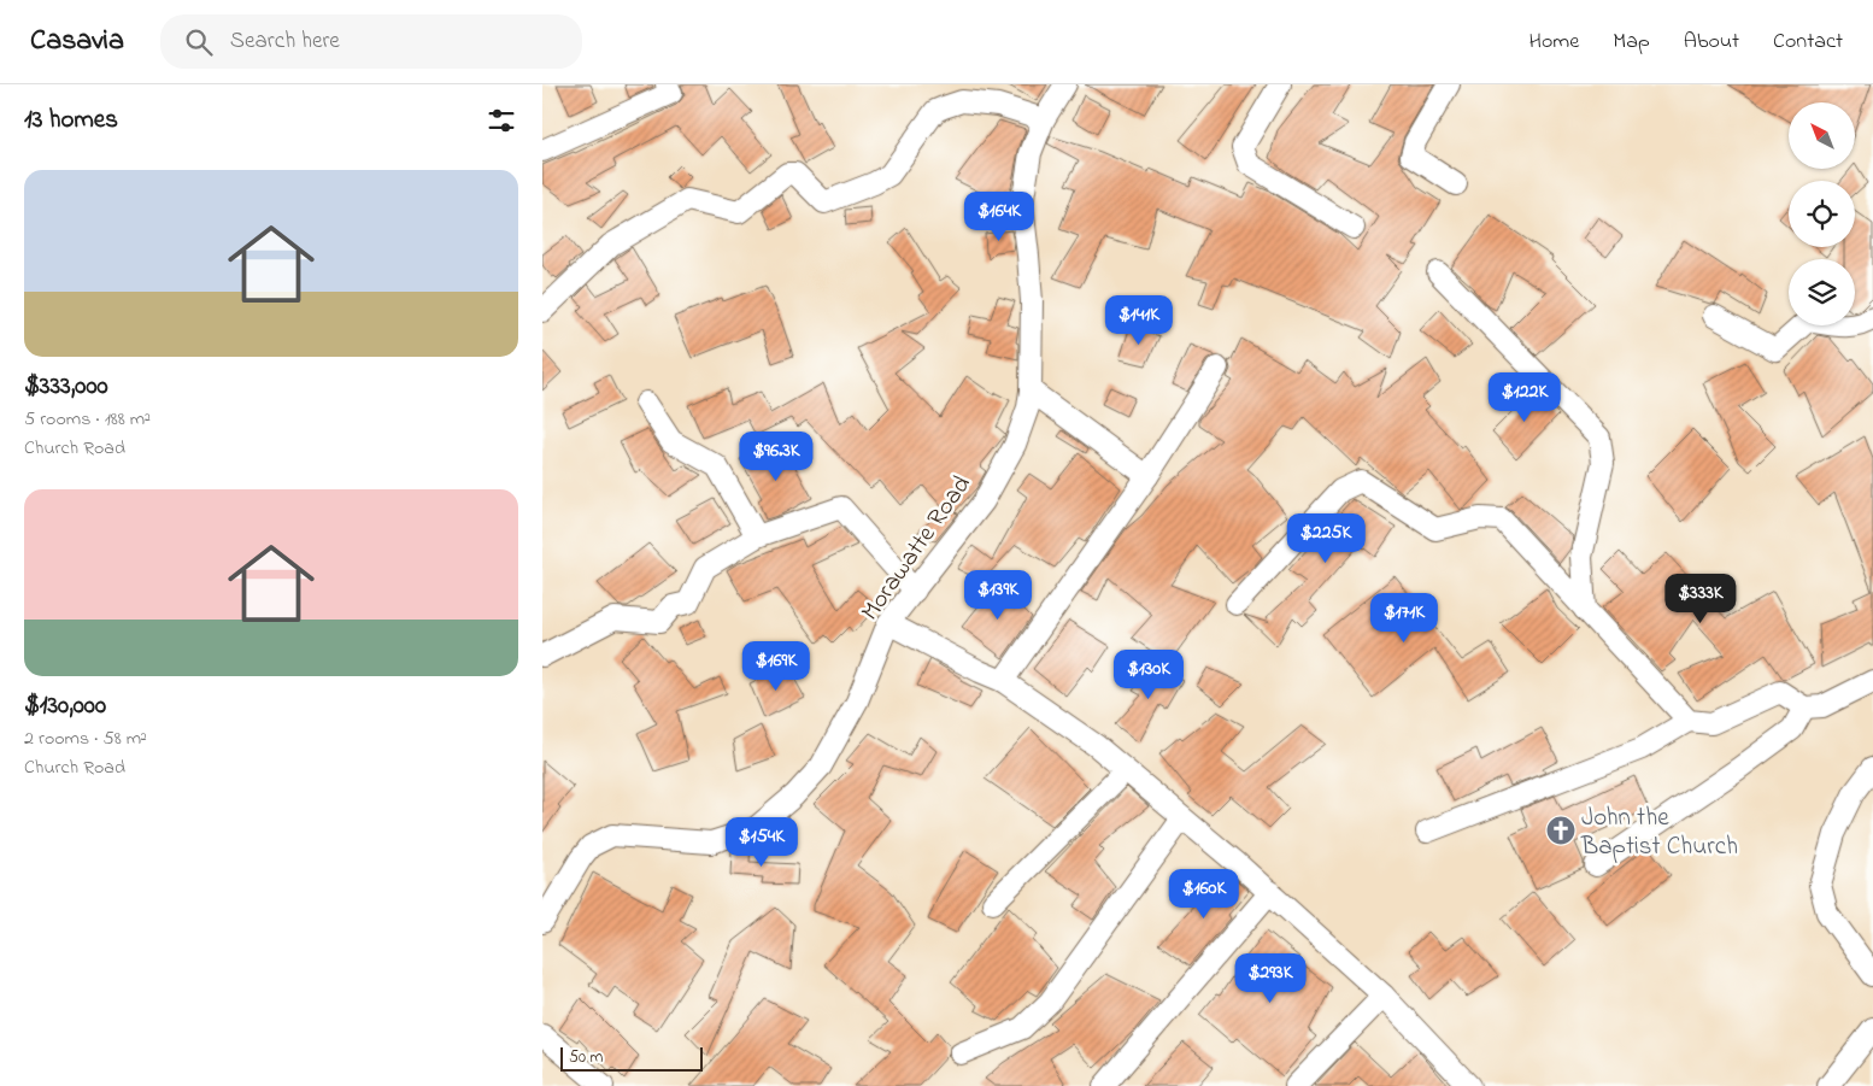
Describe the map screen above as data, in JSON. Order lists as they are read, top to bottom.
{
  "streets": {
    "street": ["Morawatte Road"]
  },
  "places": {
    "church": ["John the Baptist Church"]
  },
  "scale_bar": "50 m",
  "north": "top left",
  "page": {
    "header": "Casavia",
    "search": "Search here",
    "nav": [
      "Home",
      "Map",
      "About",
      "Contact"
    ],
    "heading": "13 homes",
    "list": [
      {
        "name": "$333,000",
        "note": "5 rooms · 188 m² · Church Road"
      },
      {
        "name": "$130,000",
        "note": "2 rooms · 58 m² · Church Road"
      }
    ],
    "price": [
      "$164K",
      "$141K",
      "$122K",
      "$96.3K",
      "$225K",
      "$139K",
      "$333K",
      "$171K",
      "$169K",
      "$130K",
      "$154K",
      "$160K",
      "$293K"
    ],
    "scale": "50 m"
  }
}
